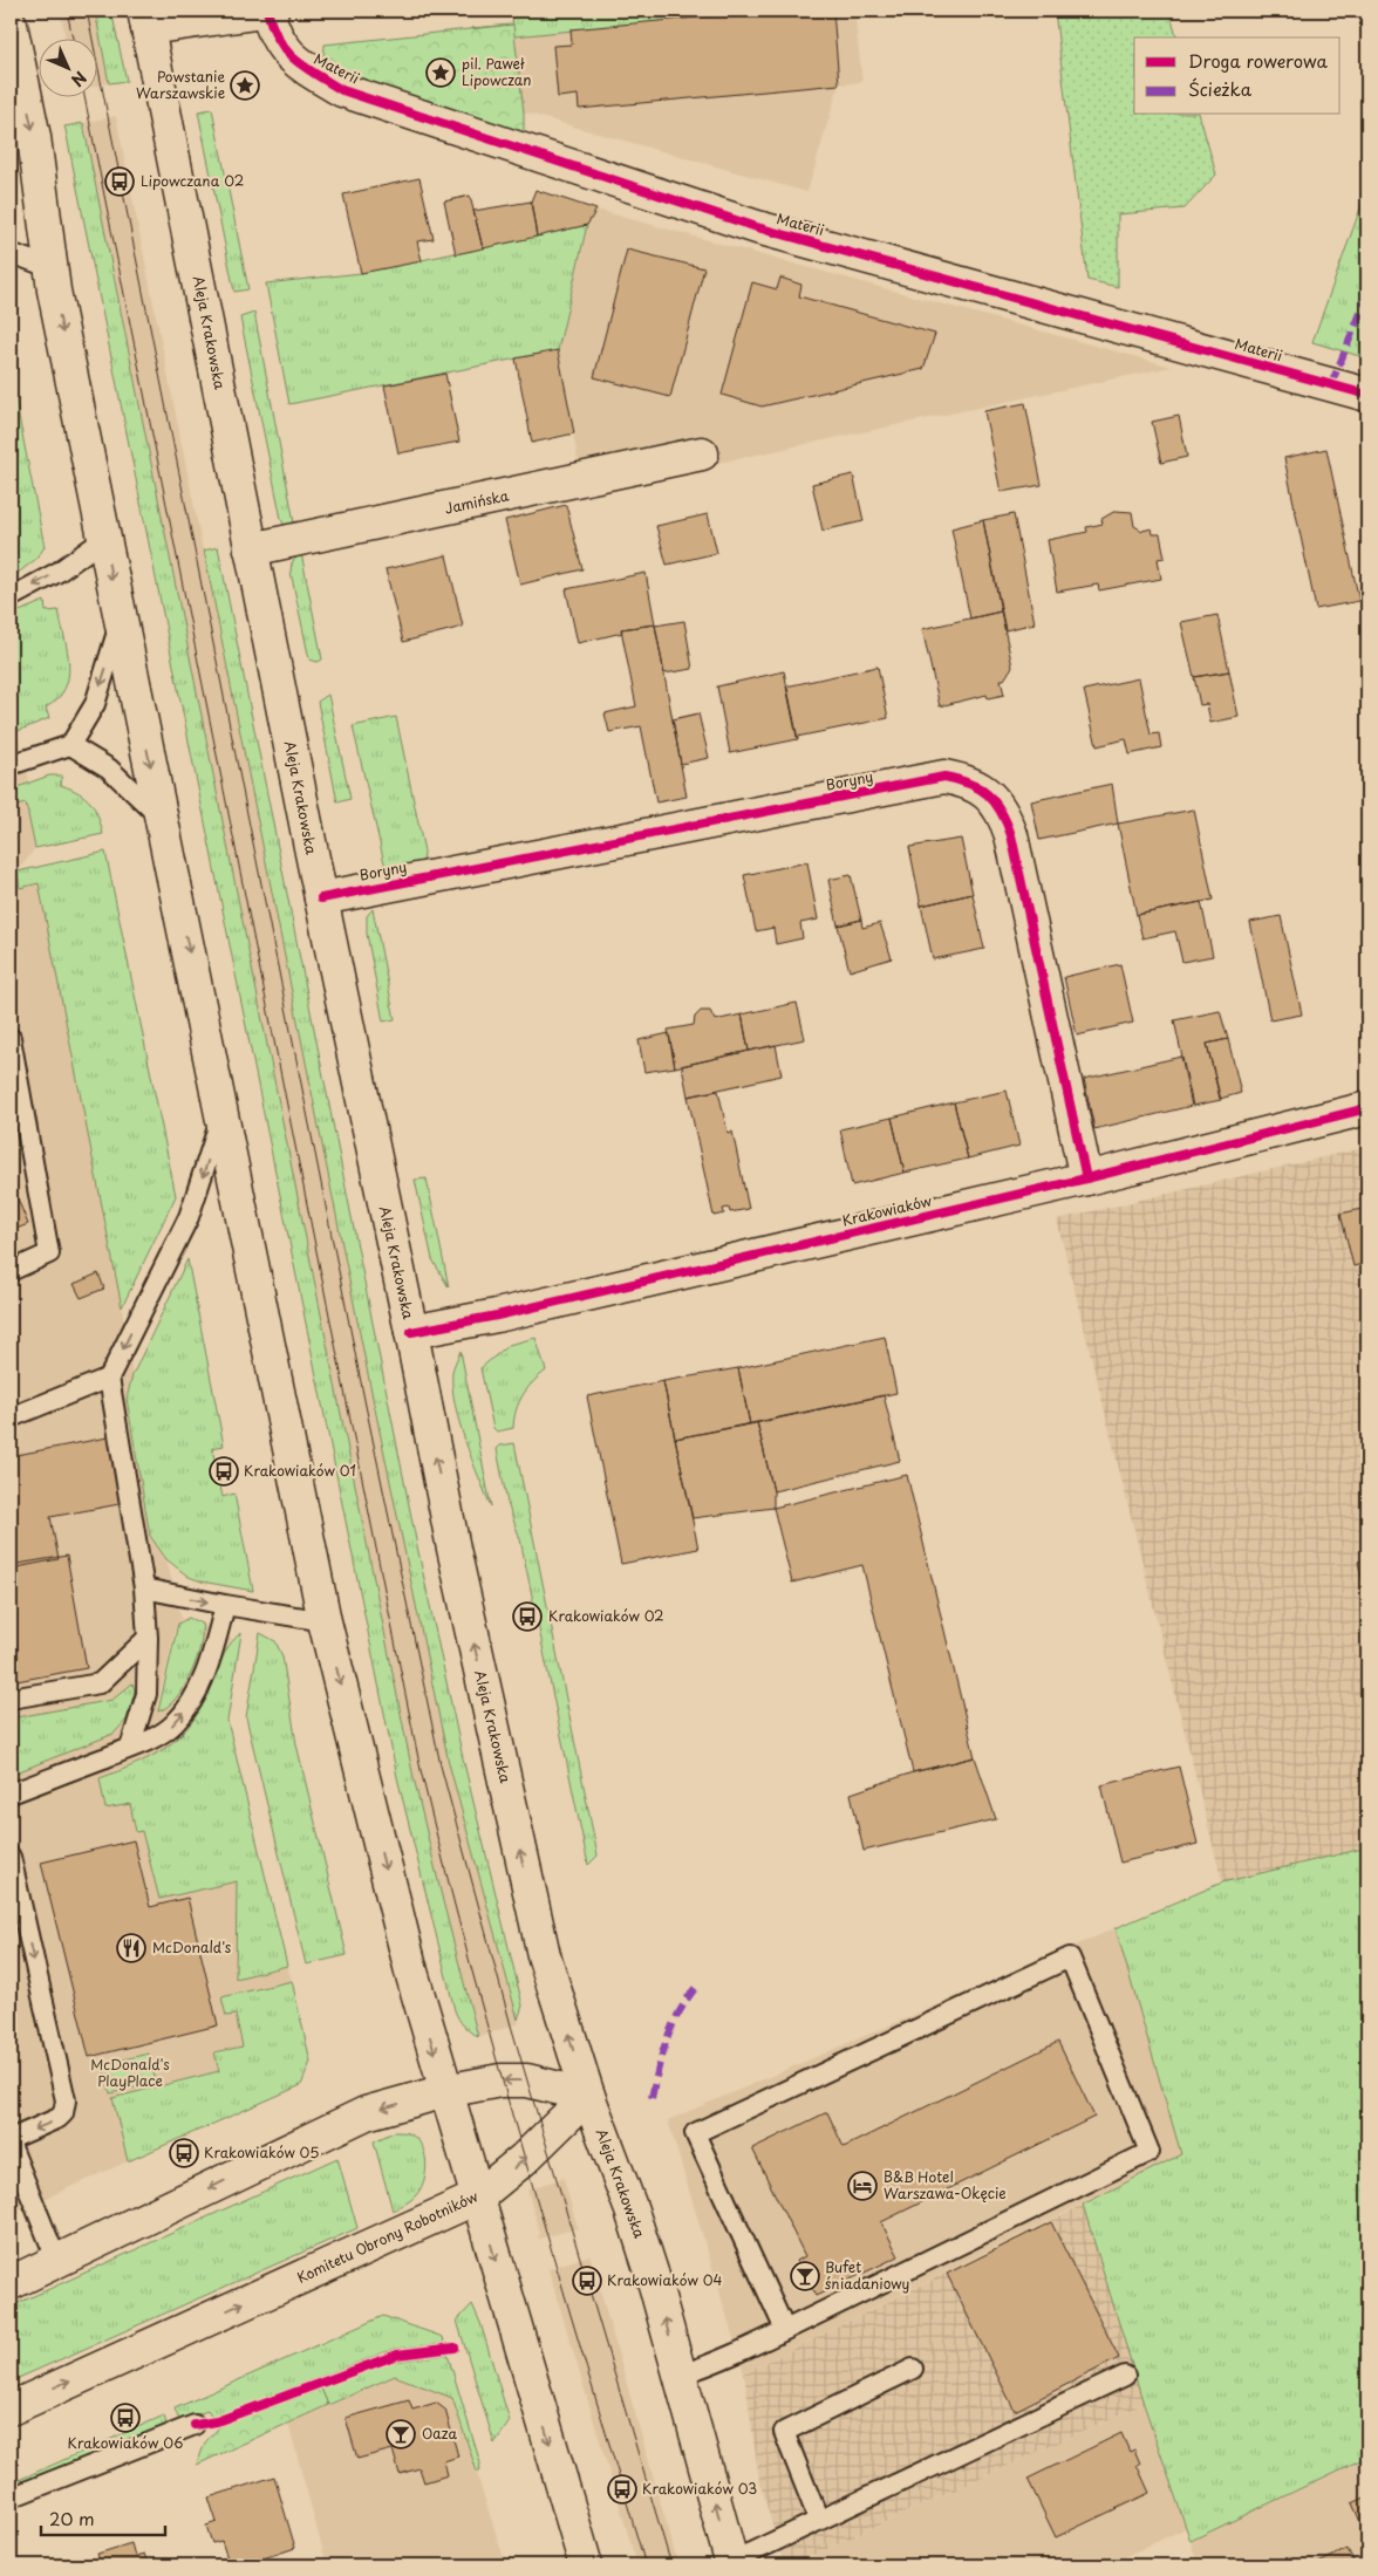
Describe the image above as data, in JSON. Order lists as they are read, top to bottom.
{
  "streets": {
    "main road": [
      "Materii",
      "Aleja Krakowska",
      "Jamińska",
      "Boryny",
      "Krakowiaków",
      "Komitetu Obrony Robotników"
    ]
  },
  "crossings": [
    ["Aleja Krakowska", "Jamińska"],
    ["Aleja Krakowska", "Boryny"],
    ["Aleja Krakowska", "Krakowiaków"],
    ["Aleja Krakowska", "Komitetu Obrony Robotników"],
    ["Boryny", "Krakowiaków"]
  ],
  "parks": ["McDonald's PlayPlace"],
  "places": {
    "place": ["pil. Paweł Lipowczan", "Powstanie Warszawskie"],
    "bus stop": [
      "Lipowczana 02",
      "Krakowiaków 01",
      "Krakowiaków 02",
      "Krakowiaków 05",
      "Krakowiaków 04",
      "Krakowiaków 06",
      "Krakowiaków 03"
    ],
    "restaurant": ["McDonald's"],
    "hotel": ["B&B Hotel Warszawa-Okęcie"],
    "bar": ["Bufet śniadaniowy", "Oaza"]
  },
  "legend": ["Droga rowerowa", "Ścieżka"],
  "scale_bar": "20 m",
  "north": "bottom right"
}
